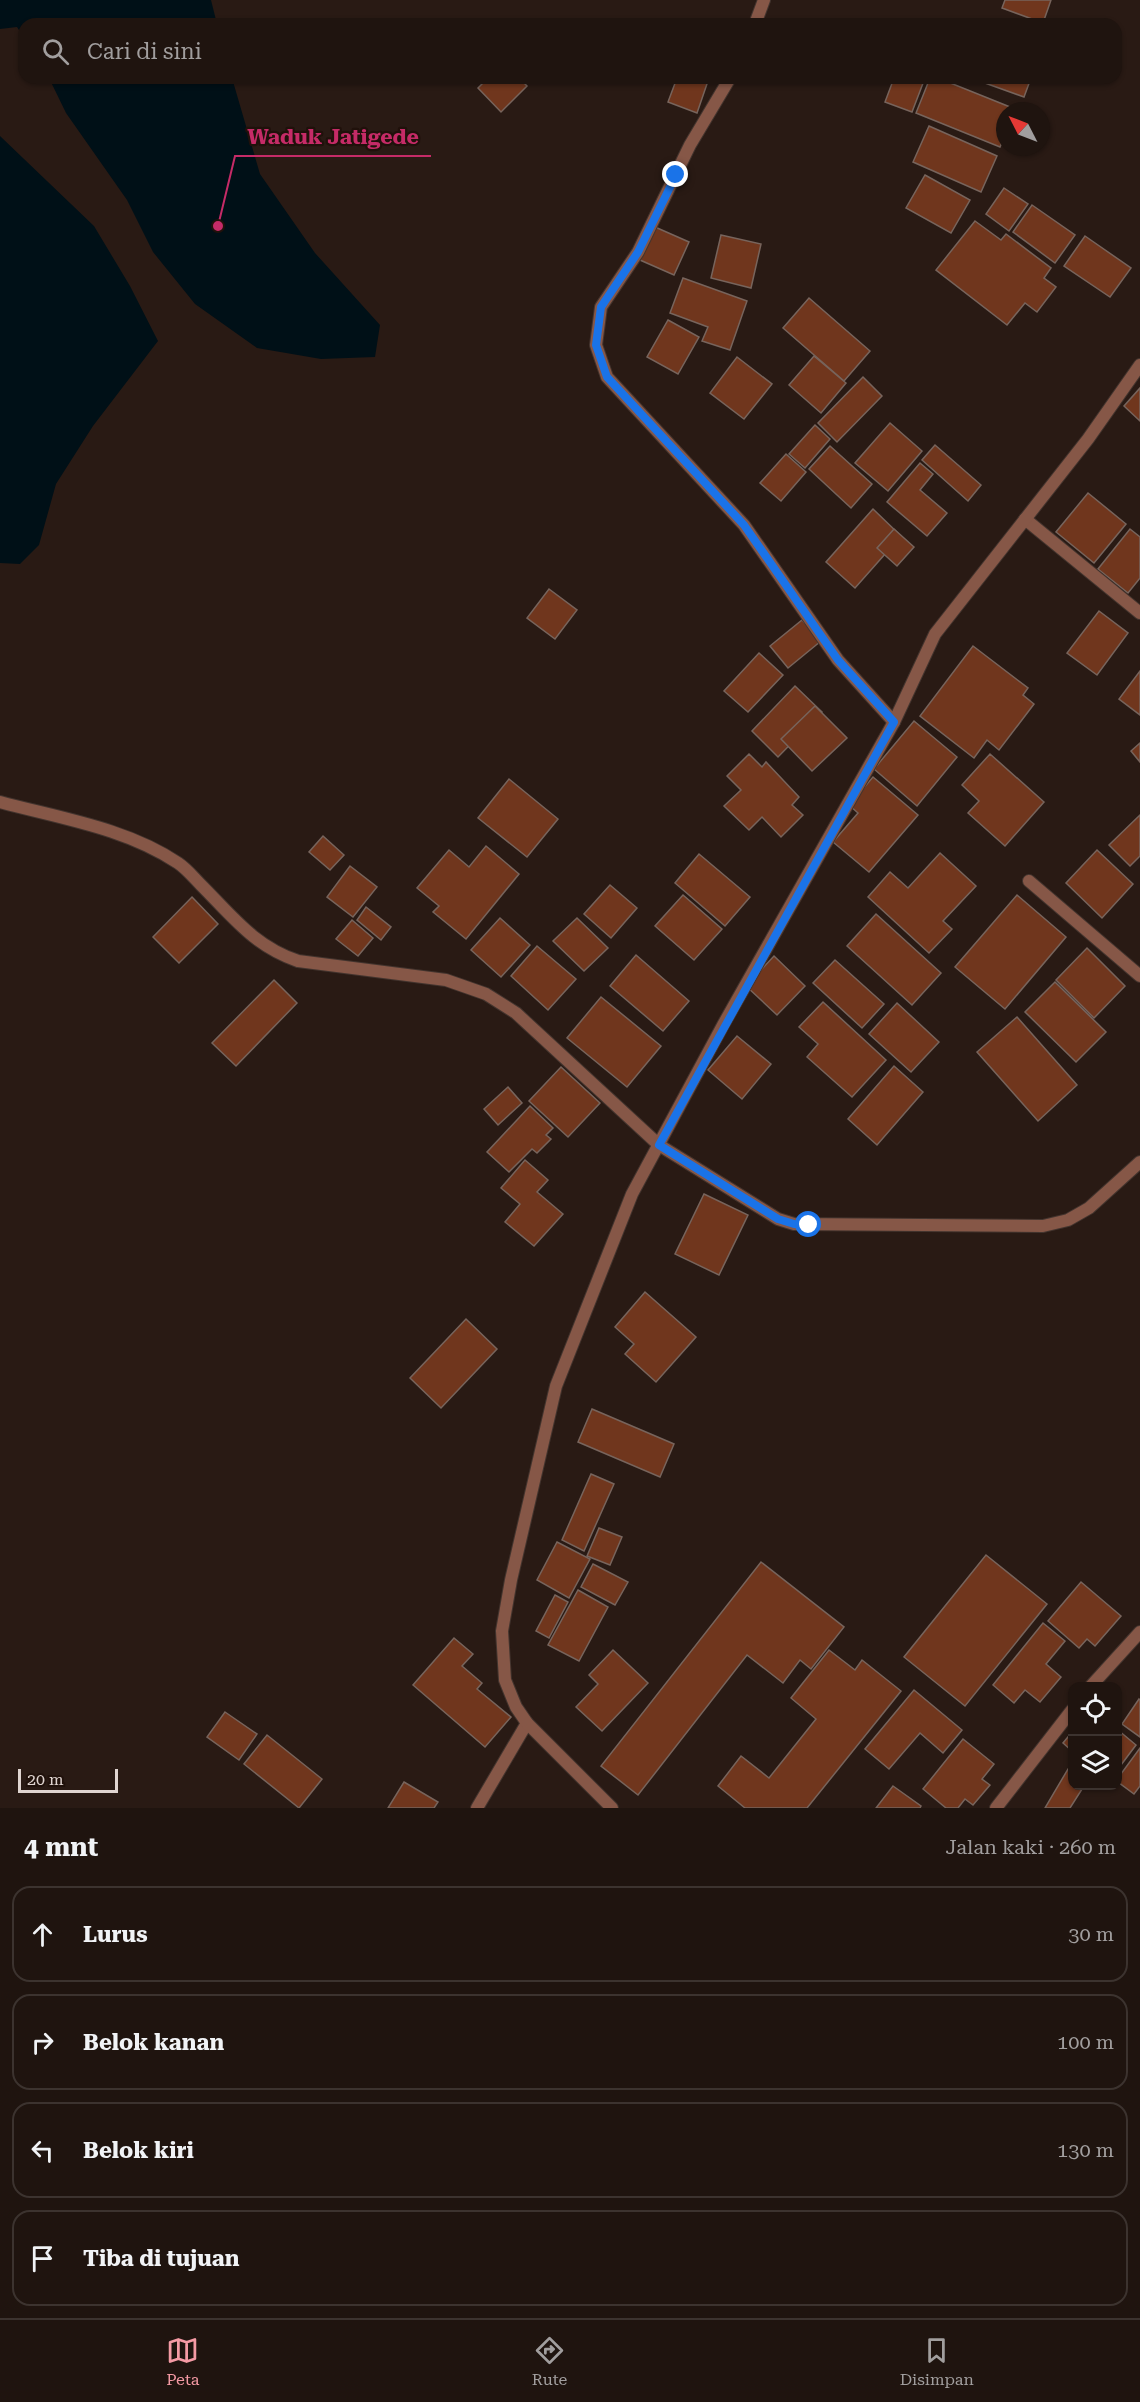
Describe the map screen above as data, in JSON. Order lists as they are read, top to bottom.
{
  "places": ["Waduk Jatigede"],
  "scale_bar": "20 m",
  "north": "top left",
  "page": {
    "search": "Cari di sini",
    "scale": "20 m",
    "heading": ["4 mnt", "Jalan kaki · 260 m"],
    "list": [
      ["Lurus", "30 m"],
      ["Belok kanan", "100 m"],
      ["Belok kiri", "130 m"],
      "Tiba di tujuan"
    ],
    "nav": ["Peta", "Rute", "Disimpan"]
  }
}
